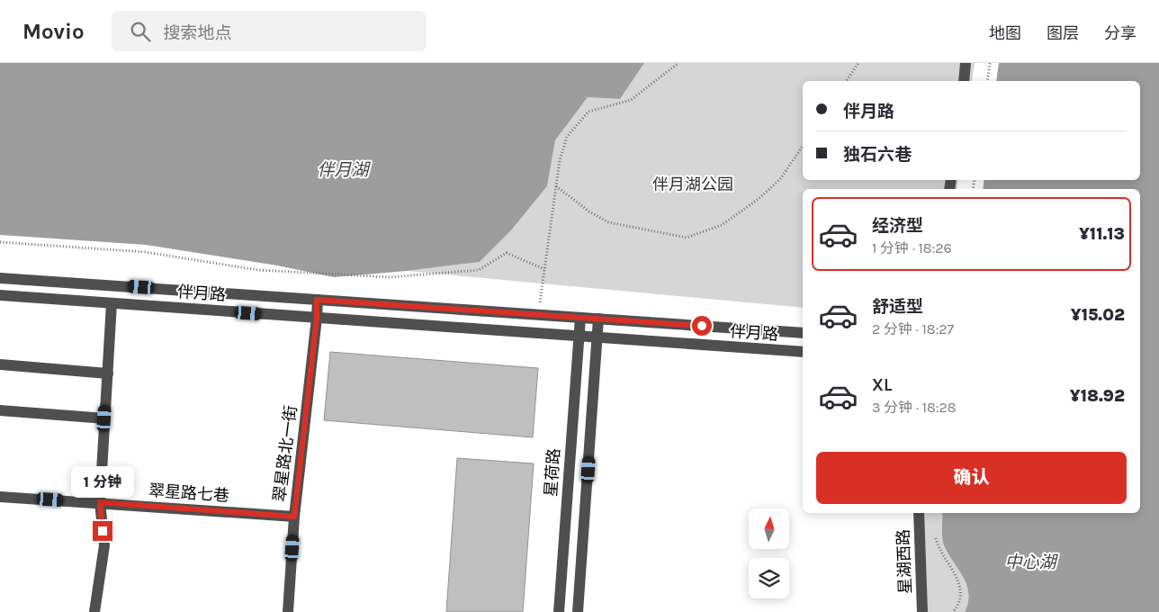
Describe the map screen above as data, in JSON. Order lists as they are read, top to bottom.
{
  "streets": {
    "street": [
      "伴月路",
      "翠星路北一街",
      "星荷路",
      "翠星路七巷",
      "星湖西路"
    ]
  },
  "crossings": [
    ["伴月路", "翠星路北一街"],
    ["伴月路", "星荷路"],
    ["翠星路北一街", "翠星路七巷"]
  ],
  "water": ["伴月湖", "中心湖"],
  "parks": ["伴月湖公园"],
  "north": "top",
  "page": {
    "header": "Movio",
    "search": "搜索地点",
    "nav": ["地图", "图层", "分享"],
    "banner": ["伴月路", "独石六巷"],
    "list": [
      {
        "name": "经济型",
        "note": "1 分钟 · 18:26",
        "value": "¥11.13"
      },
      {
        "name": "舒适型",
        "note": "2 分钟 · 18:27",
        "value": "¥15.02"
      },
      {
        "name": "XL",
        "note": "3 分钟 · 18:28",
        "value": "¥18.92"
      }
    ],
    "buttons": "确认",
    "bubble": "1 分钟"
  }
}
